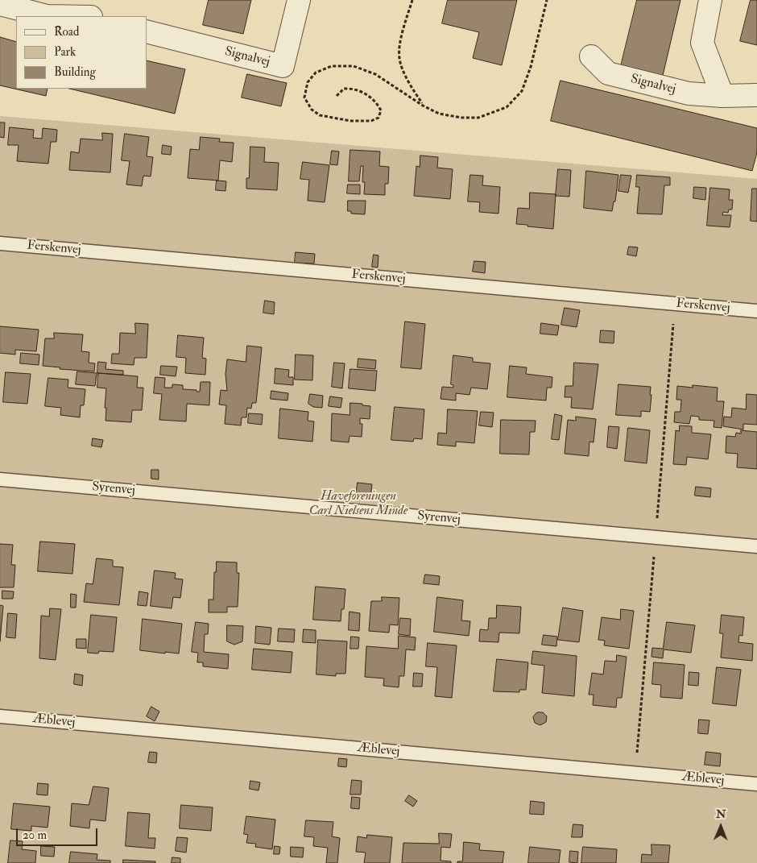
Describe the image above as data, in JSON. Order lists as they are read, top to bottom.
{
  "streets": {
    "street": ["Signalvej"],
    "lane": ["Ferskenvej", "Syrenvej", "Æblevej"]
  },
  "parks": ["Haveforeningen Carl Nielsens Minde"],
  "legend": ["Road", "Park", "Building"],
  "scale_bar": "20 m",
  "north": "top"
}
